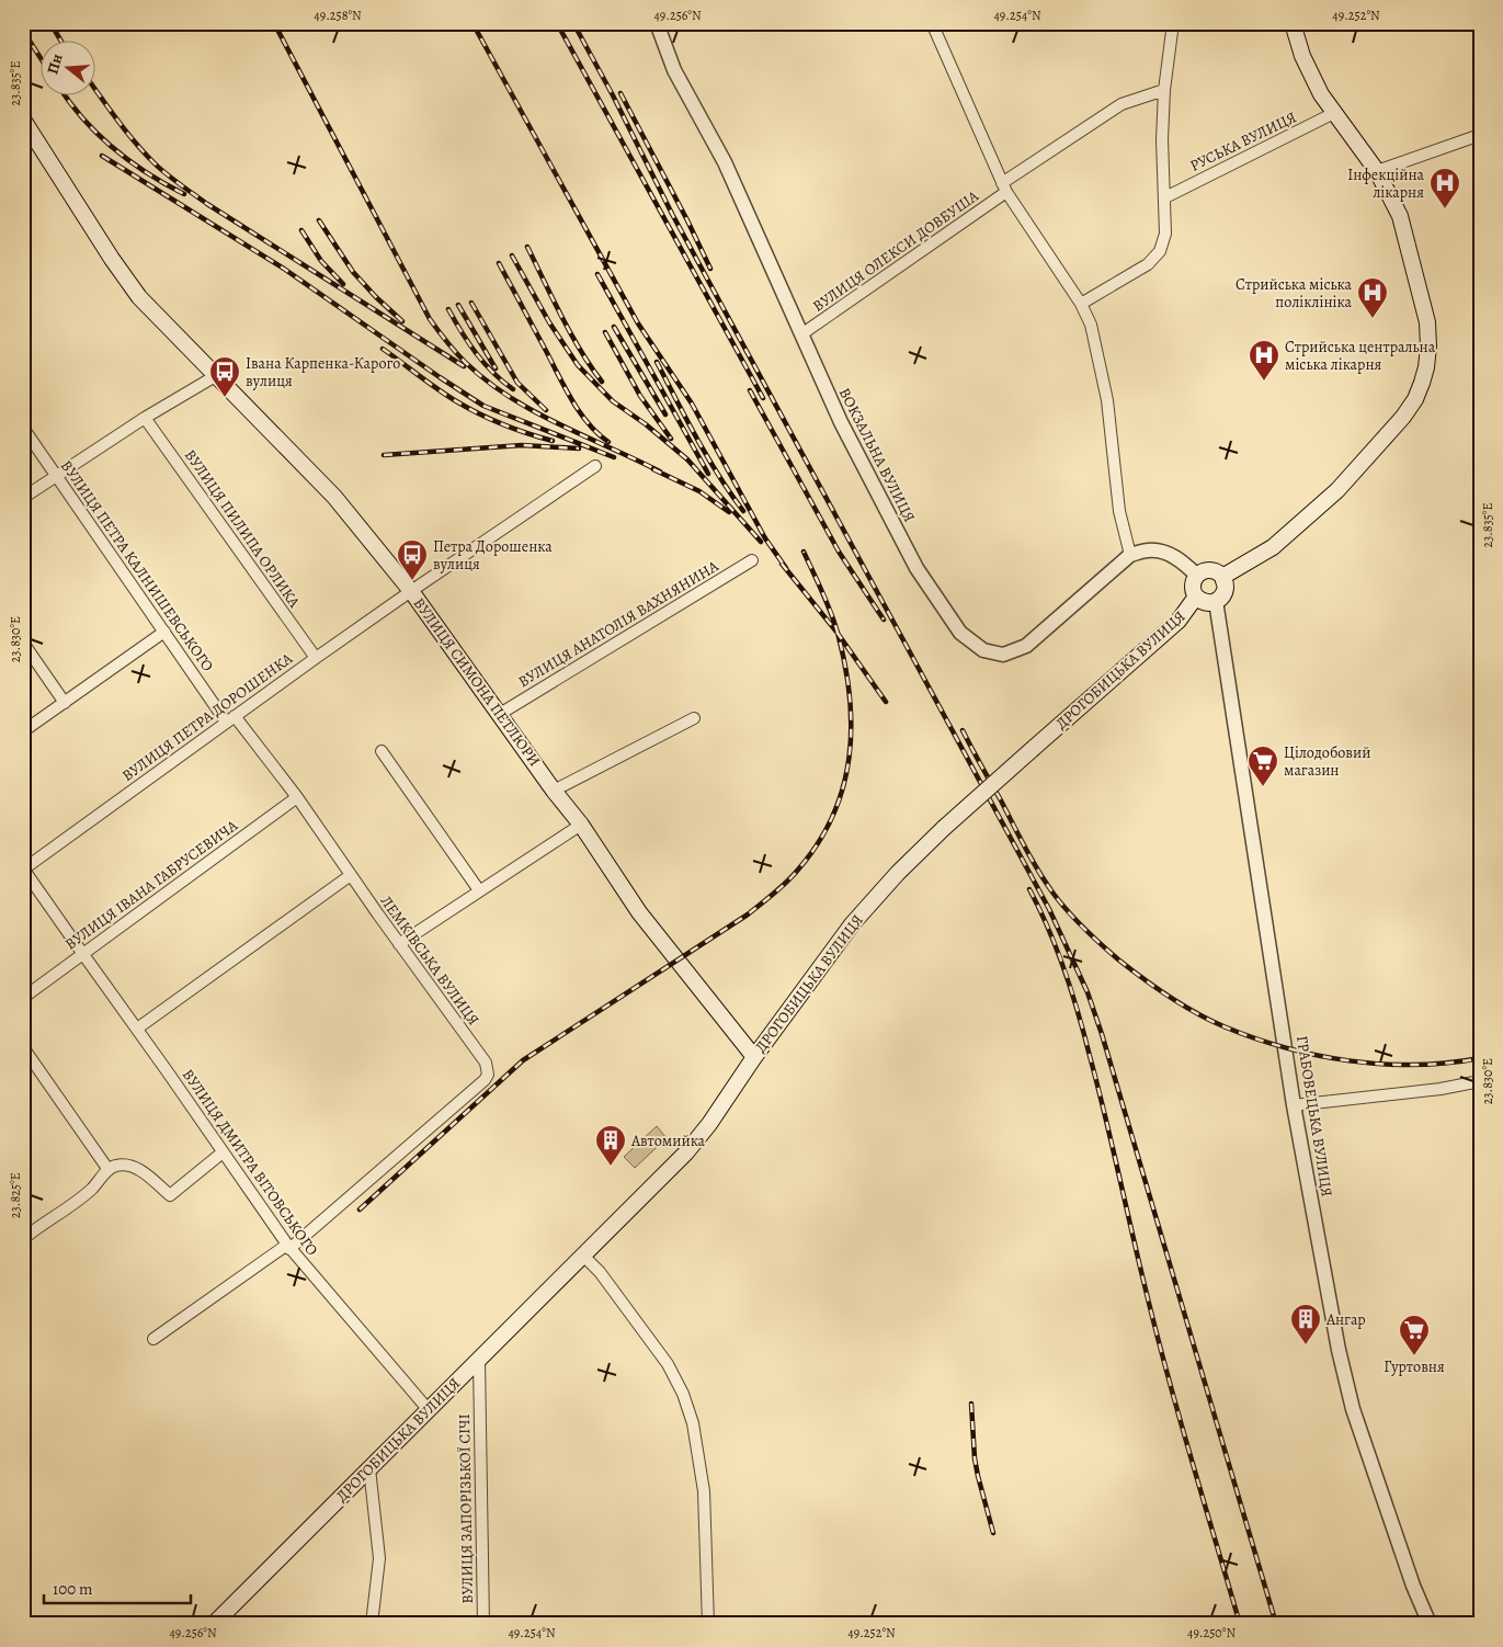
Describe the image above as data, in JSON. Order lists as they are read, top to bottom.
{
  "streets": {
    "main road": ["ДРОГОБИЦЬКА ВУЛИЦЯ", "ВУЛИЦЯ СИМОНА ПЕТЛЮРИ"],
    "street": [
      "РУСЬКА ВУЛИЦЯ",
      "ВУЛИЦЯ ОЛЕКСИ ДОВБУША",
      "ВОКЗАЛЬНА ВУЛИЦЯ",
      "ВУЛИЦЯ ПИЛИПА ОРЛИКА",
      "ВУЛИЦЯ ПЕТРА КАЛНИШЕВСЬКОГО",
      "ВУЛИЦЯ АНАТОЛІЯ ВАХНЯНИНА",
      "ВУЛИЦЯ ПЕТРА ДОРОШЕНКА",
      "ВУЛИЦЯ ІВАНА ГАБРУСЕВИЧА",
      "ЛЕМКІВСЬКА ВУЛИЦЯ",
      "ГРАБОВЕЦЬКА ВУЛИЦЯ",
      "ВУЛИЦЯ ДМИТРА ВІТОВСЬКОГО",
      "ВУЛИЦЯ ЗАПОРІЗЬКОЇ СІЧІ"
    ]
  },
  "crossings": [
    ["ВУЛИЦЯ ОЛЕКСИ ДОВБУША", "ВОКЗАЛЬНА ВУЛИЦЯ"],
    ["ВУЛИЦЯ ПИЛИПА ОРЛИКА", "ВУЛИЦЯ ПЕТРА ДОРОШЕНКА"],
    ["ВУЛИЦЯ ПЕТРА КАЛНИШЕВСЬКОГО", "ВУЛИЦЯ ПЕТРА ДОРОШЕНКА"],
    ["ВУЛИЦЯ ПЕТРА КАЛНИШЕВСЬКОГО", "ЛЕМКІВСЬКА ВУЛИЦЯ"],
    ["ВУЛИЦЯ АНАТОЛІЯ ВАХНЯНИНА", "ВУЛИЦЯ СИМОНА ПЕТЛЮРИ"],
    ["ДРОГОБИЦЬКА ВУЛИЦЯ", "ВУЛИЦЯ СИМОНА ПЕТЛЮРИ"],
    ["ДРОГОБИЦЬКА ВУЛИЦЯ", "ГРАБОВЕЦЬКА ВУЛИЦЯ"],
    ["ДРОГОБИЦЬКА ВУЛИЦЯ", "ВУЛИЦЯ ДМИТРА ВІТОВСЬКОГО"],
    ["ДРОГОБИЦЬКА ВУЛИЦЯ", "ВУЛИЦЯ ЗАПОРІЗЬКОЇ СІЧІ"],
    ["ВУЛИЦЯ СИМОНА ПЕТЛЮРИ", "ВУЛИЦЯ ПЕТРА ДОРОШЕНКА"],
    ["ВУЛИЦЯ ПЕТРА ДОРОШЕНКА", "ЛЕМКІВСЬКА ВУЛИЦЯ"],
    ["ВУЛИЦЯ ПЕТРА ДОРОШЕНКА", "ВУЛИЦЯ ДМИТРА ВІТОВСЬКОГО"],
    ["ВУЛИЦЯ ІВАНА ГАБРУСЕВИЧА", "ЛЕМКІВСЬКА ВУЛИЦЯ"],
    ["ВУЛИЦЯ ІВАНА ГАБРУСЕВИЧА", "ВУЛИЦЯ ДМИТРА ВІТОВСЬКОГО"],
    ["ЛЕМКІВСЬКА ВУЛИЦЯ", "ВУЛИЦЯ ДМИТРА ВІТОВСЬКОГО"]
  ],
  "places": {
    "hospital": ["Інфекційна лікарня", "Стрийська міська поліклініка", "Стрийська центральна міська лікарня"],
    "bus stop": ["Івана Карпенка-Карого вулиця", "Петра Дорошенка вулиця"],
    "supermarket": ["Цілодобовий магазин", "Гуртовня"],
    "building": ["Автомийка", "Ангар"]
  },
  "scale_bar": "100 m",
  "north": "left",
  "coordinates": [
    "49.258°N",
    "49.256°N",
    "49.254°N",
    "49.252°N",
    "23.835°E",
    "23.830°E",
    "23.825°E",
    "49.250°N"
  ]
}
